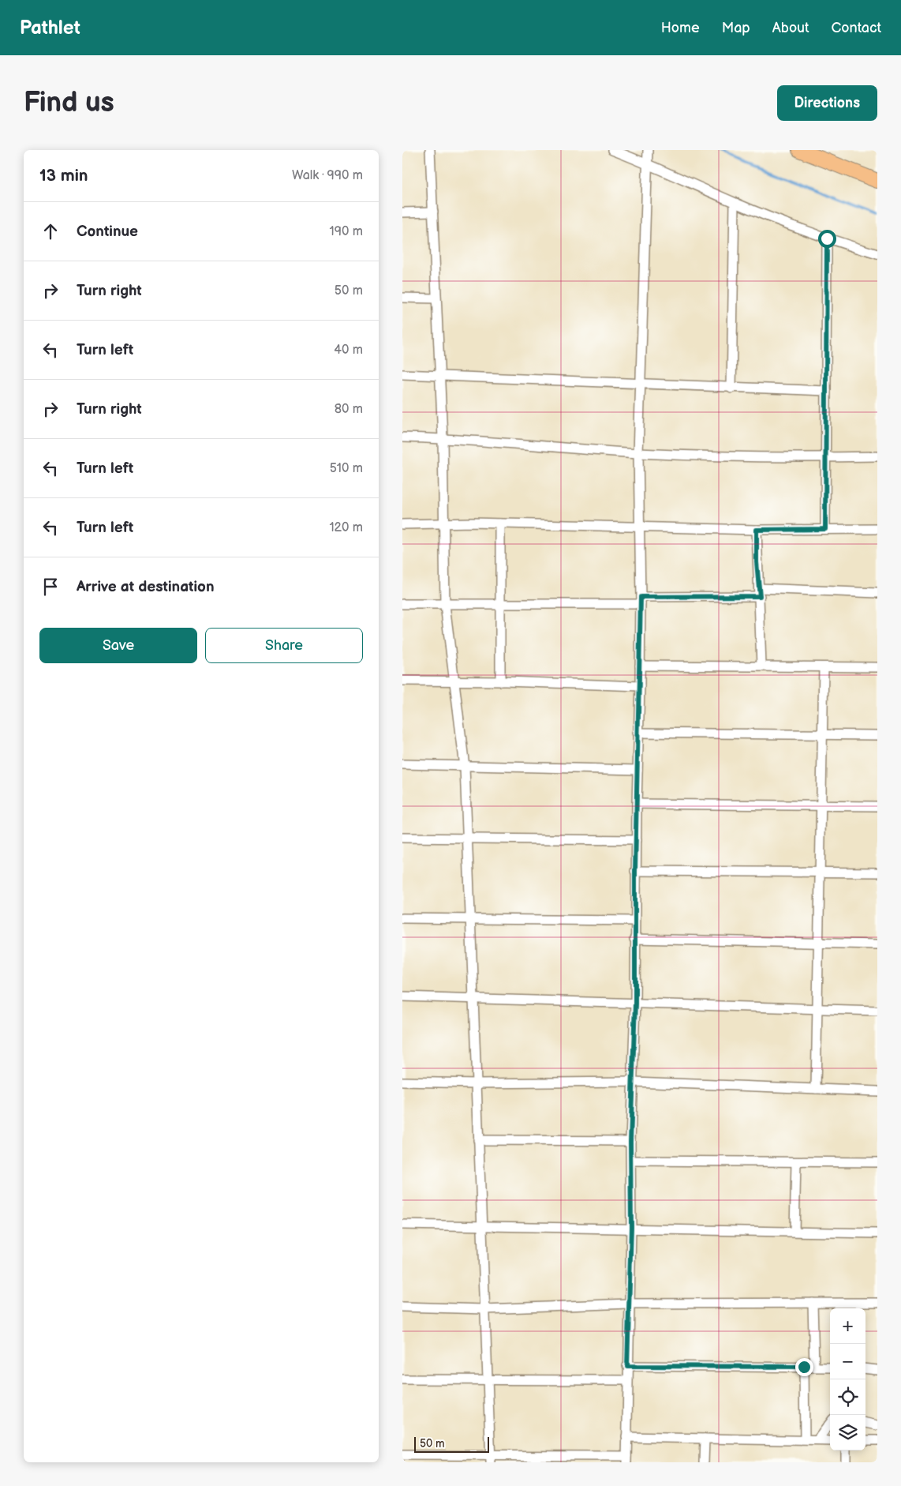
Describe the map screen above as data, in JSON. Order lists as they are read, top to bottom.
{
  "scale_bar": "50 m",
  "page": {
    "header": "Pathlet",
    "nav": [
      "Home",
      "Map",
      "About",
      "Contact"
    ],
    "buttons": [
      "Directions",
      ["Save", "Share"]
    ],
    "title": "Find us",
    "heading": ["13 min", "Walk · 990 m"],
    "list": [
      ["Continue", "190 m"],
      ["Turn right", "50 m"],
      ["Turn left", "40 m"],
      ["Turn right", "80 m"],
      ["Turn left", "510 m"],
      ["Turn left", "120 m"],
      "Arrive at destination"
    ],
    "map_buttons": ["+", "−"],
    "scale": "50 m"
  }
}
